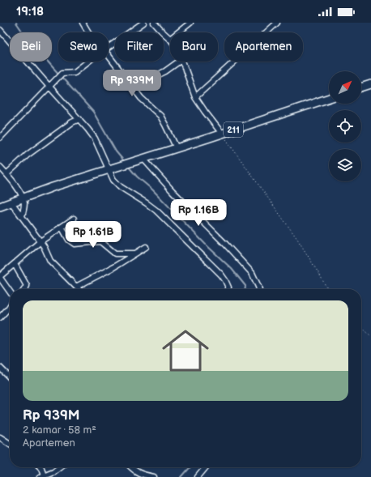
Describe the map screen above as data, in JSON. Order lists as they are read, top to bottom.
{
  "streets": {
    "main road": ["211"]
  },
  "north": "top right",
  "page": {
    "status": "19:18",
    "chip": [
      "Beli",
      "Sewa",
      "Filter",
      "Baru",
      "Apartemen"
    ],
    "price": ["Rp 939M", "Rp 1.16B", "Rp 1.61B"],
    "list": [
      {
        "name": "Rp 939M",
        "note": "2 kamar · 58 m² · Apartemen"
      }
    ]
  }
}
